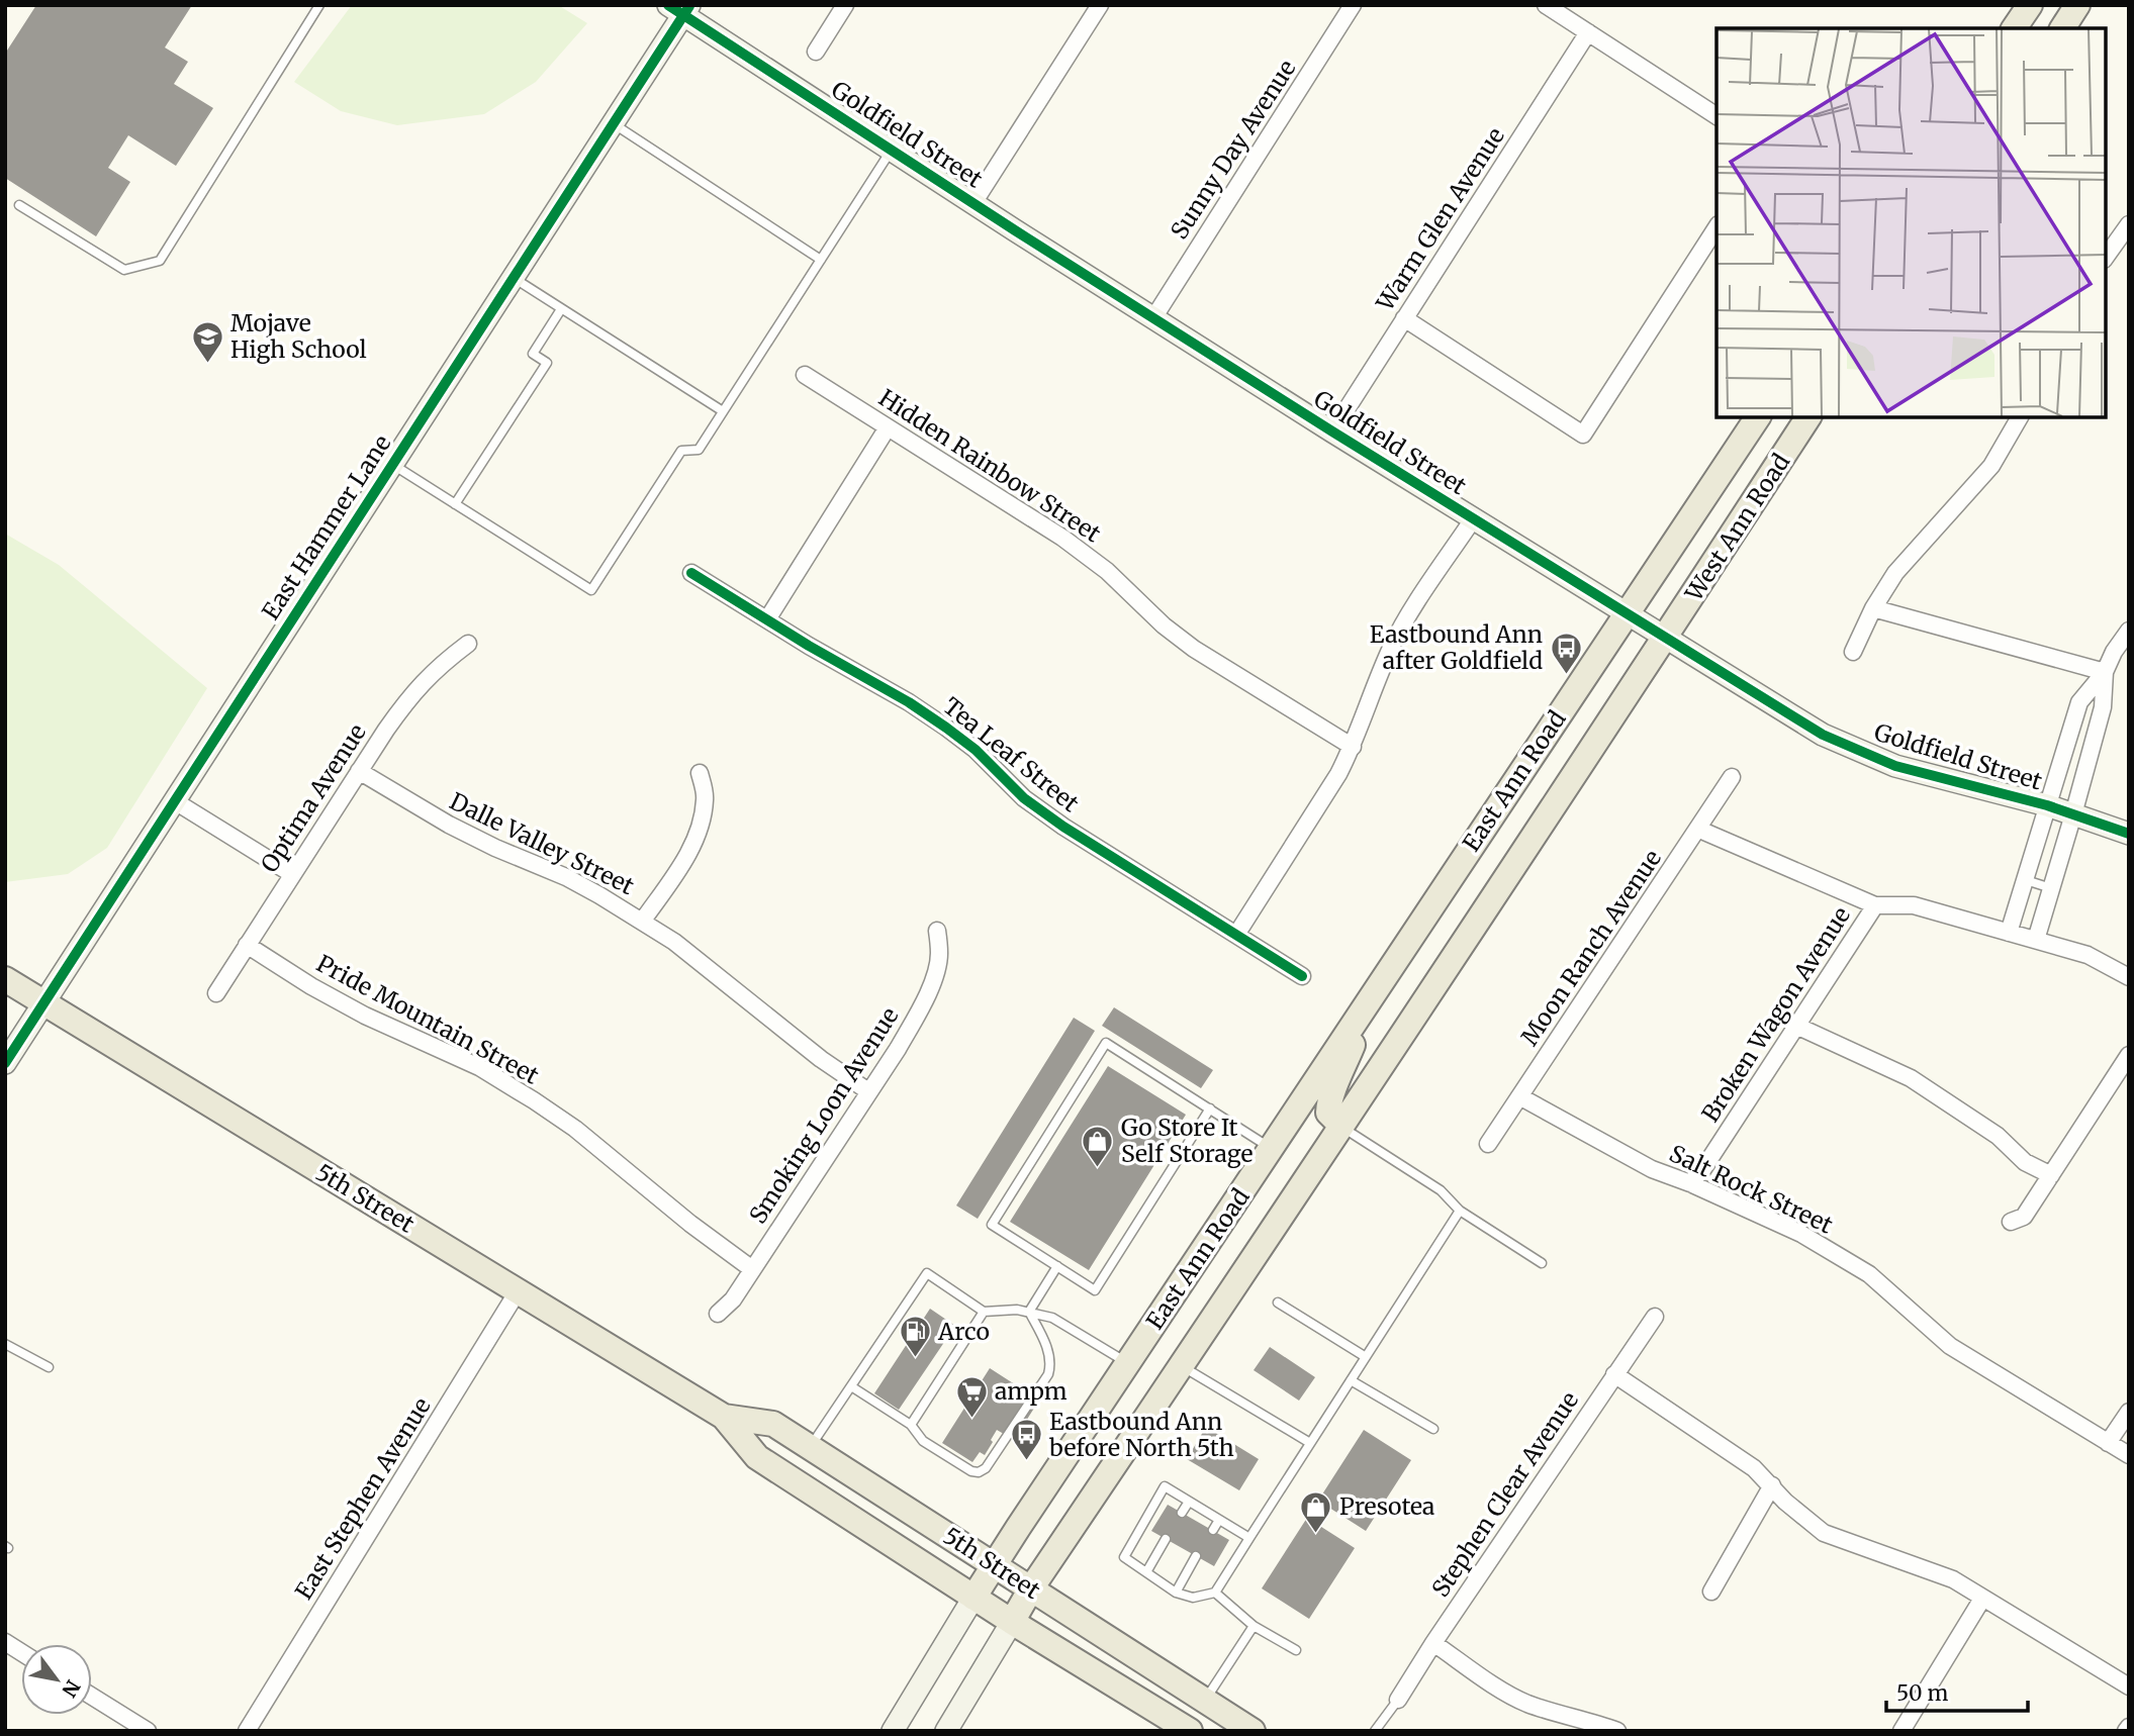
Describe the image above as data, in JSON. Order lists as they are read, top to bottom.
{
  "streets": {
    "main road": ["West Ann Road", "East Ann Road", "5th Street"],
    "street": [
      "Goldfield Street",
      "Sunny Day Avenue",
      "Warm Glen Avenue",
      "Hidden Rainbow Street",
      "East Hammer Lane",
      "Tea Leaf Street",
      "Optima Avenue",
      "Dalle Valley Street",
      "Moon Ranch Avenue",
      "Broken Wagon Avenue",
      "Pride Mountain Street",
      "Smoking Loon Avenue",
      "Salt Rock Street",
      "Stephen Clear Avenue",
      "East Stephen Avenue"
    ]
  },
  "crossings": [
    ["Goldfield Street", "Sunny Day Avenue"],
    ["Goldfield Street", "Warm Glen Avenue"],
    ["Goldfield Street", "East Hammer Lane"],
    ["Goldfield Street", "West Ann Road"],
    ["Goldfield Street", "East Ann Road"],
    ["East Hammer Lane", "5th Street"],
    ["West Ann Road", "East Ann Road"],
    ["East Ann Road", "5th Street"],
    ["Optima Avenue", "Dalle Valley Street"],
    ["Optima Avenue", "Pride Mountain Street"],
    ["Dalle Valley Street", "Smoking Loon Avenue"],
    ["Moon Ranch Avenue", "Salt Rock Street"],
    ["Broken Wagon Avenue", "Salt Rock Street"],
    ["Pride Mountain Street", "Smoking Loon Avenue"],
    ["5th Street", "East Stephen Avenue"]
  ],
  "places": {
    "school or university": ["Mojave High School"],
    "bus stop": ["Eastbound Ann after Goldfield", "Eastbound Ann before North 5th"],
    "shop": ["Go Store It Self Storage", "Presotea"],
    "fuel station": ["Arco"],
    "supermarket": ["ampm"]
  },
  "scale_bar": "50 m",
  "north": "bottom right"
}
